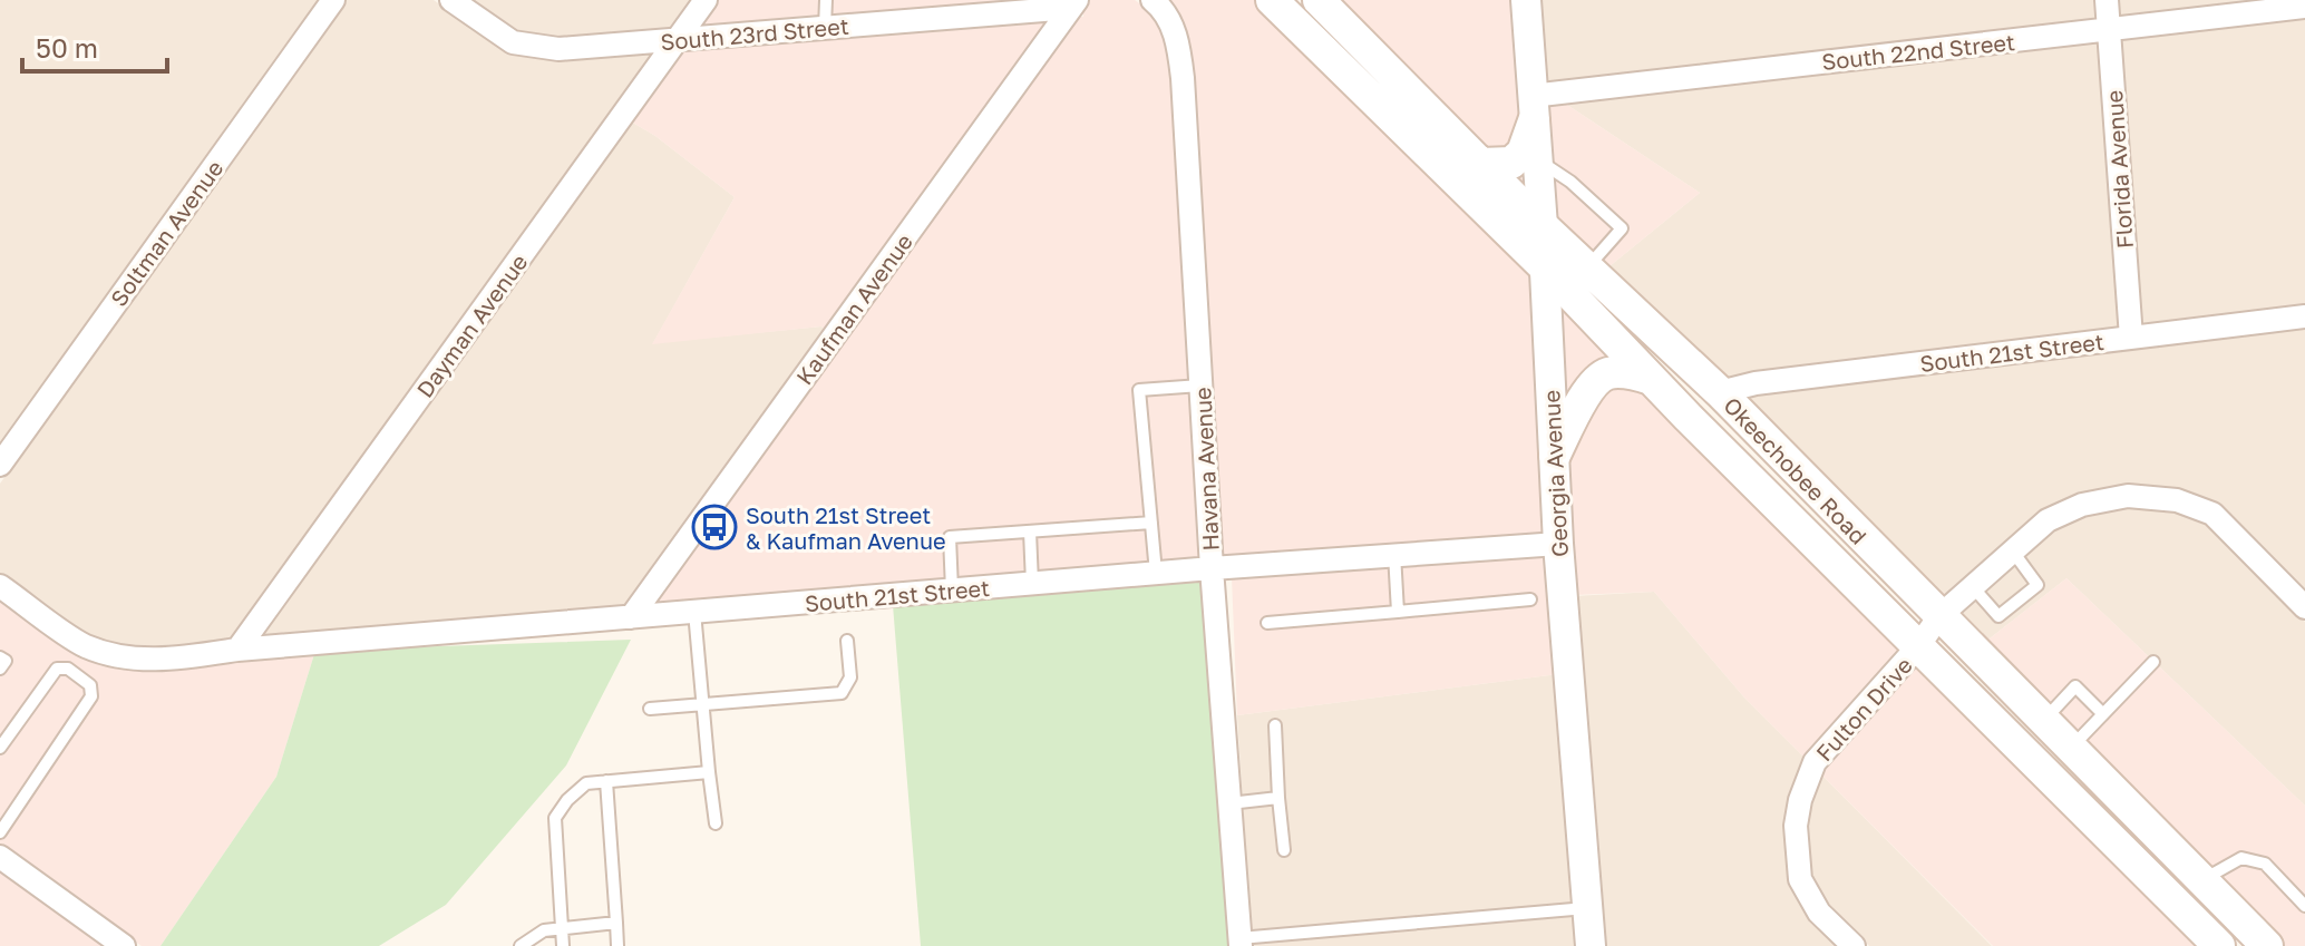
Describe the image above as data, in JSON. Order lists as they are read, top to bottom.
{
  "streets": {
    "main road": ["Okeechobee Road"],
    "street": [
      "South 23rd Street",
      "South 22nd Street",
      "Florida Avenue",
      "Soltman Avenue",
      "Kaufman Avenue",
      "Dayman Avenue",
      "South 21st Street",
      "Havana Avenue",
      "Georgia Avenue",
      "Fulton Drive"
    ]
  },
  "crossings": [
    ["South 23rd Street", "Kaufman Avenue"],
    ["South 23rd Street", "Dayman Avenue"],
    ["South 22nd Street", "Florida Avenue"],
    ["South 22nd Street", "Georgia Avenue"],
    ["Florida Avenue", "South 21st Street"],
    ["Kaufman Avenue", "South 21st Street"],
    ["Dayman Avenue", "South 21st Street"],
    ["South 21st Street", "Havana Avenue"],
    ["South 21st Street", "Okeechobee Road"],
    ["South 21st Street", "Georgia Avenue"],
    ["Okeechobee Road", "Georgia Avenue"],
    ["Okeechobee Road", "Fulton Drive"]
  ],
  "places": {
    "bus stop": ["South 21st Street & Kaufman Avenue"]
  },
  "scale_bar": "50 m"
}
